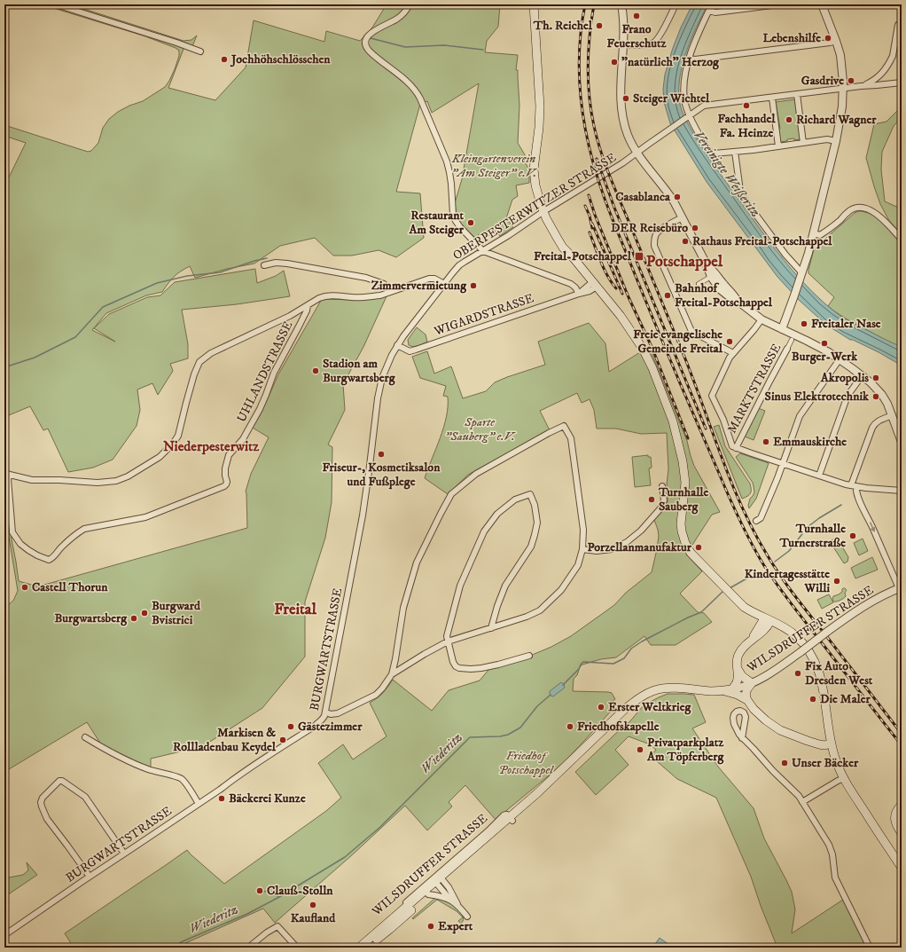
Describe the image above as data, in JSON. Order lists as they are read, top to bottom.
{
  "streets": {
    "main road": ["WILSDRUFFER STRASSE"],
    "street": [
      "OBERPESTERWITZER STRASSE",
      "WIGARDSTRASSE",
      "UHLANDSTRASSE",
      "MARKTSTRASSE",
      "BURGWARTSTRASSE"
    ]
  },
  "crossings": [
    ["OBERPESTERWITZER STRASSE", "BURGWARTSTRASSE"],
    ["WIGARDSTRASSE", "BURGWARTSTRASSE"]
  ],
  "districts": ["Potschappel", "Niederpesterwitz", "Freital"],
  "water": ["Vereinigte Weißeritz", "Wiederitz"],
  "parks": ["Kleingartenverein \"Am Steiger\" e.V.", "Sparte \"Sauberg\" e.V.", "Friedhof Potschappel"],
  "places": {
    "other": [
      "Frano Feuerschutz",
      "Th. Reichel",
      "Lebenshilfe",
      "Jochhöhschlösschen",
      "\"natürlich\" Herzog",
      "Gasdrive",
      "Steiger Wichtel",
      "Fachhandel Fa. Heinze",
      "Richard Wagner",
      "Casablanca",
      "Restaurant Am Steiger",
      "DER Reisebüro",
      "Rathaus Freital-Potschappel",
      "Zimmervermietung",
      "Bahnhof Freital-Potschappel",
      "Freitaler Nase",
      "Freie evangelische Gemeinde Freital",
      "Burger-Werk",
      "Stadion am Burgwartsberg",
      "Akropolis",
      "Sinus Elektrotechnik",
      "Emmauskirche",
      "Friseur-, Kosmetiksalon und Fußplege",
      "Turnhalle Sauberg",
      "Turnhalle Turnerstraße",
      "Porzellanmanufaktur",
      "Kindertagesstätte Willi",
      "Castell Thorun",
      "Burgward Bvistrici",
      "Burgwartsberg",
      "Fix Auto Dresden West",
      "Die Maler",
      "Erster Weltkrieg",
      "Gästezimmer",
      "Friedhofskapelle",
      "Markisen & Rollladenbau Keydel",
      "Privatparkplatz Am Töpferberg",
      "Unser Bäcker",
      "Bäckerei Kunze",
      "Clauß-Stolln",
      "Kaufland",
      "Expert"
    ],
    "transit": ["Freital-Potschappel"]
  }
}
